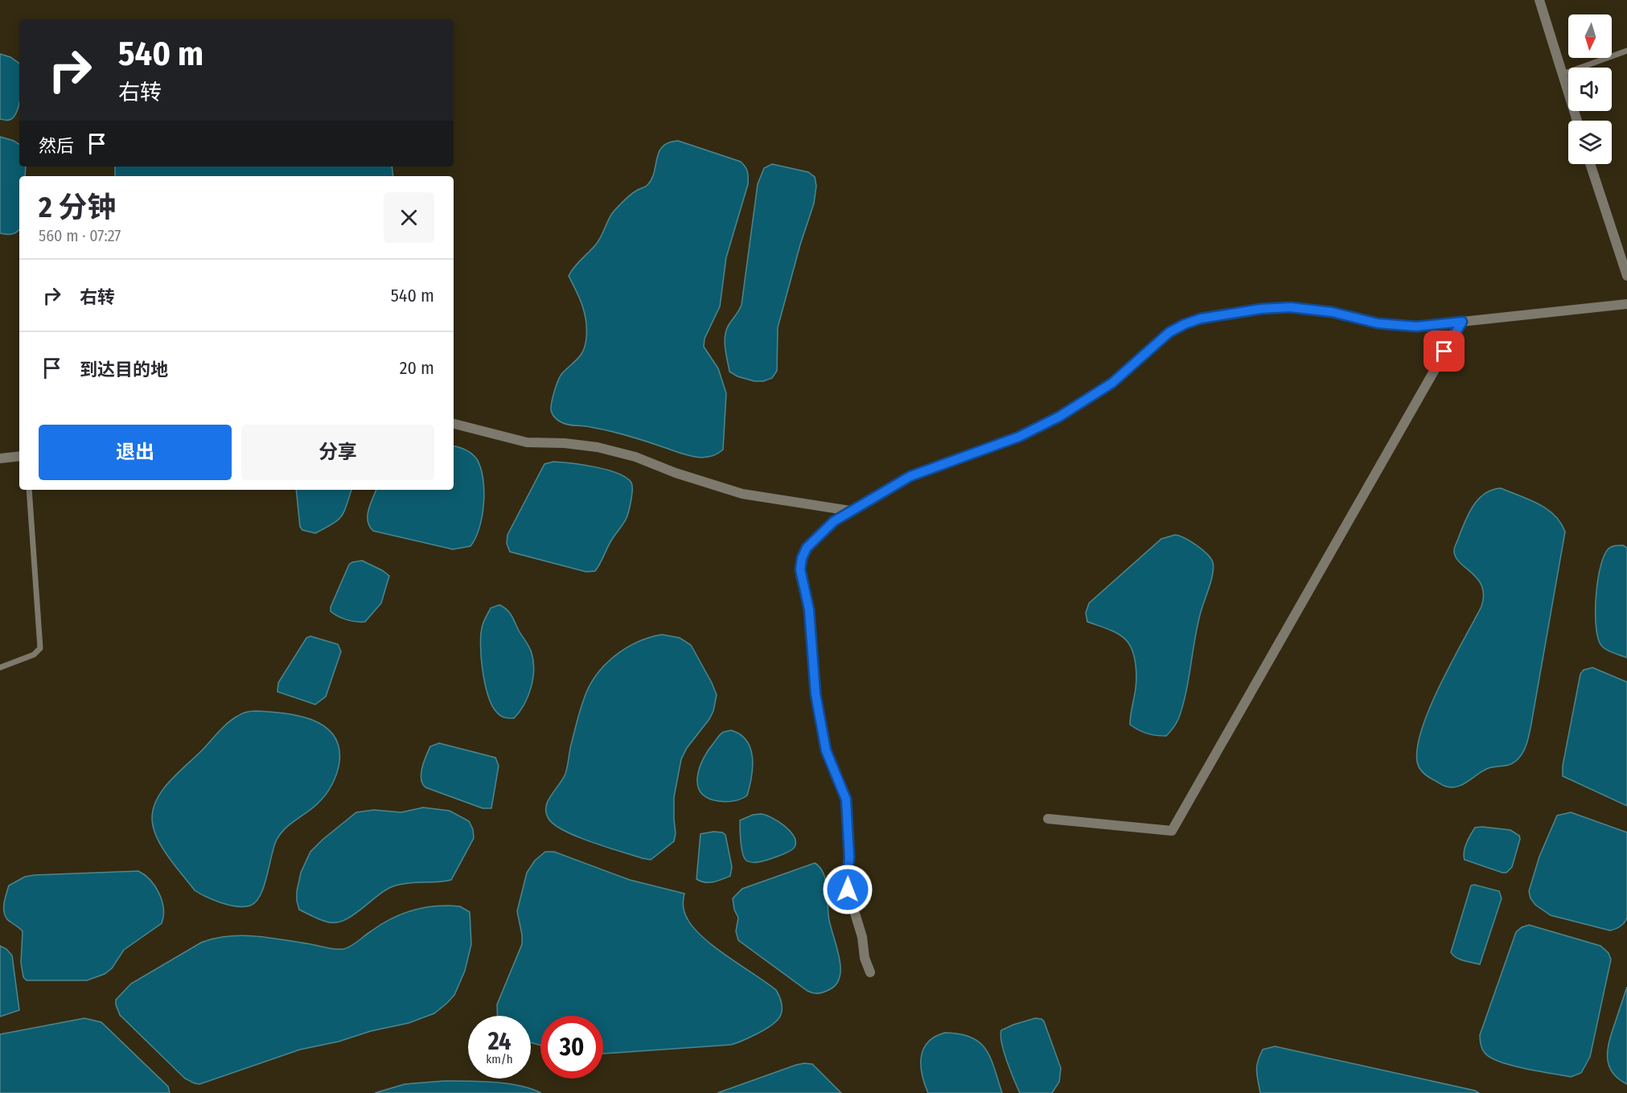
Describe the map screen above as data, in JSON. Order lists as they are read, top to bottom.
{
  "north": "bottom",
  "page": {
    "turn": ["540 m", "右转"],
    "then": "然后",
    "heading": ["2 分钟", "560 m · 07:27"],
    "list": [
      {
        "name": "右转",
        "value": "540 m"
      },
      {
        "name": "到达目的地",
        "value": "20 m"
      }
    ],
    "buttons": ["退出", "分享"],
    "speed": "24 km/h",
    "limit": "30"
  }
}
